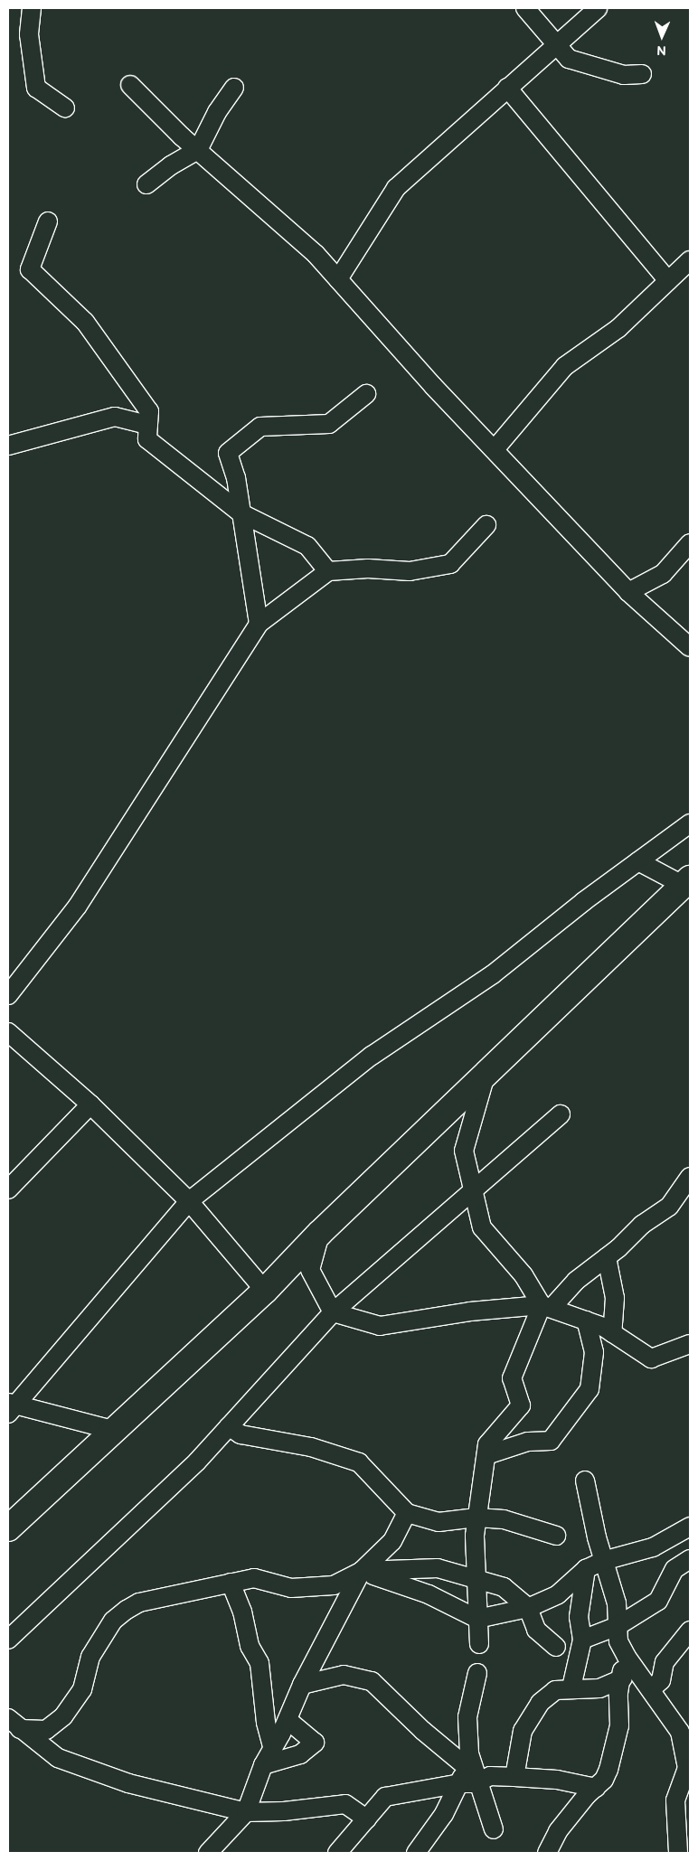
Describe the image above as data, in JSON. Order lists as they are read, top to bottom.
{
  "north": "bottom"
}
